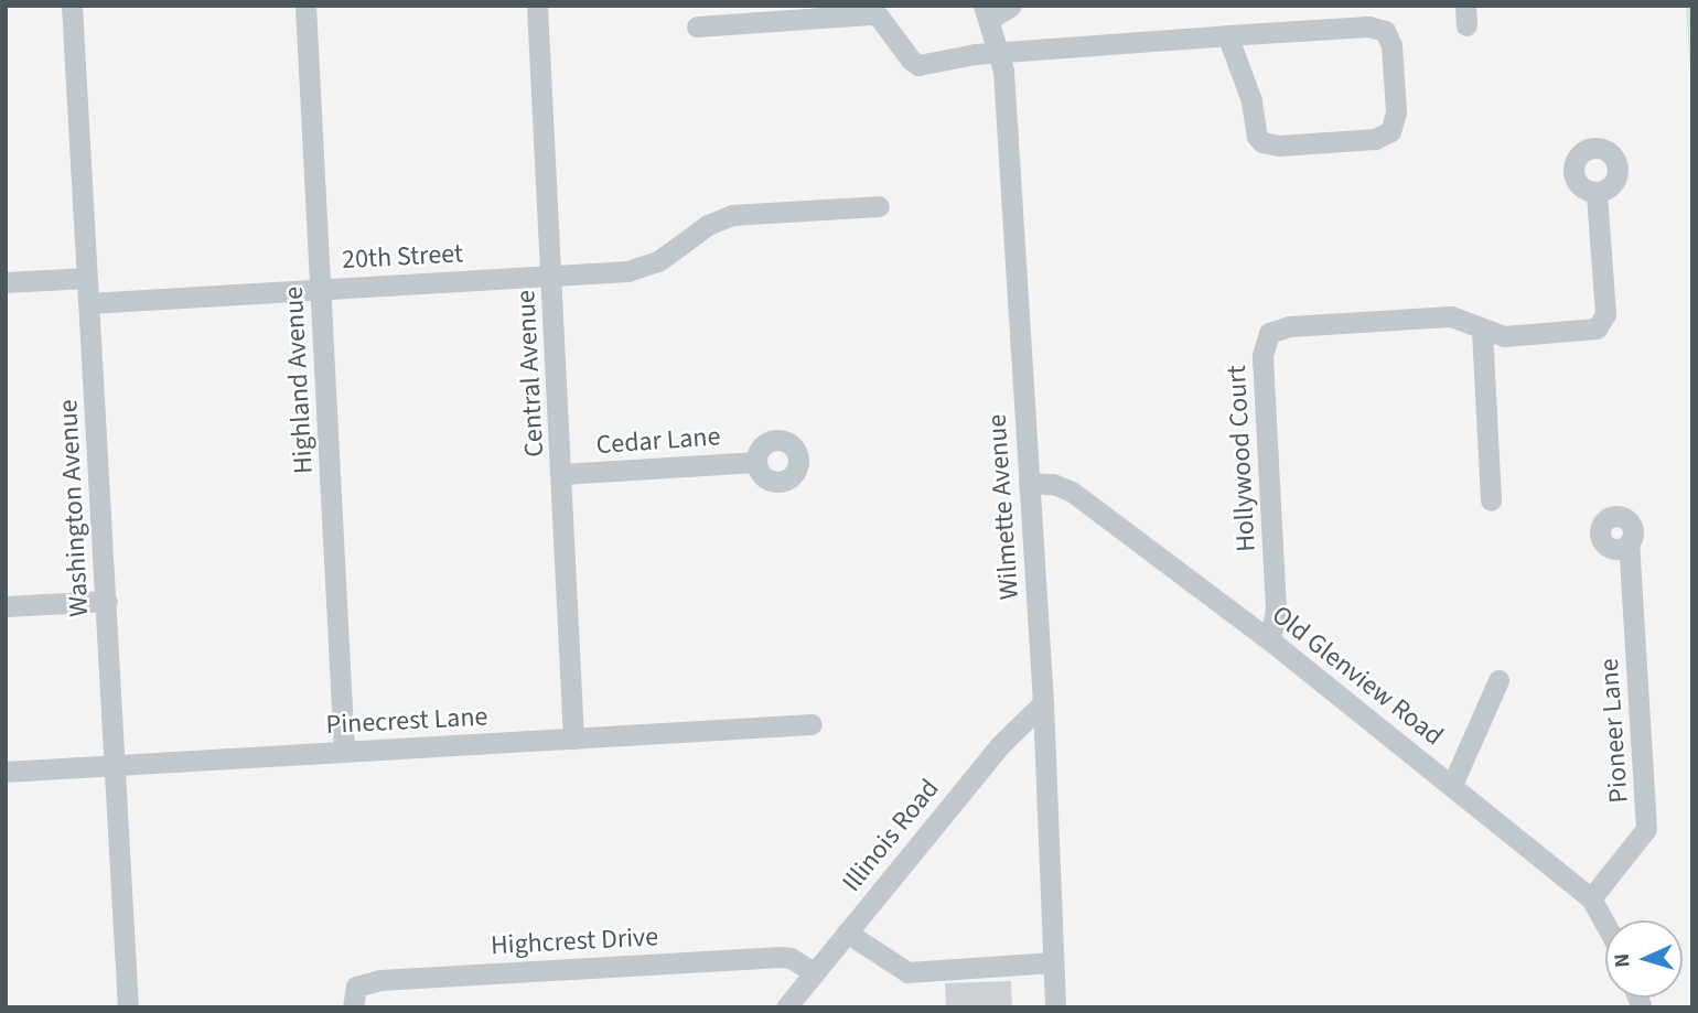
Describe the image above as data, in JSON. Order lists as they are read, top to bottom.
{
  "streets": {
    "street": [
      "20th Street",
      "Central Avenue",
      "Highland Avenue",
      "Cedar Lane",
      "Hollywood Court",
      "Wilmette Avenue",
      "Washington Avenue",
      "Old Glenview Road",
      "Pinecrest Lane",
      "Pioneer Lane",
      "Illinois Road",
      "Highcrest Drive"
    ]
  },
  "crossings": [
    ["20th Street", "Central Avenue"],
    ["20th Street", "Highland Avenue"],
    ["20th Street", "Washington Avenue"],
    ["Central Avenue", "Cedar Lane"],
    ["Central Avenue", "Pinecrest Lane"],
    ["Highland Avenue", "Pinecrest Lane"],
    ["Hollywood Court", "Old Glenview Road"],
    ["Wilmette Avenue", "Old Glenview Road"],
    ["Wilmette Avenue", "Illinois Road"],
    ["Washington Avenue", "Pinecrest Lane"],
    ["Old Glenview Road", "Pioneer Lane"],
    ["Illinois Road", "Highcrest Drive"]
  ],
  "north": "left"
}
